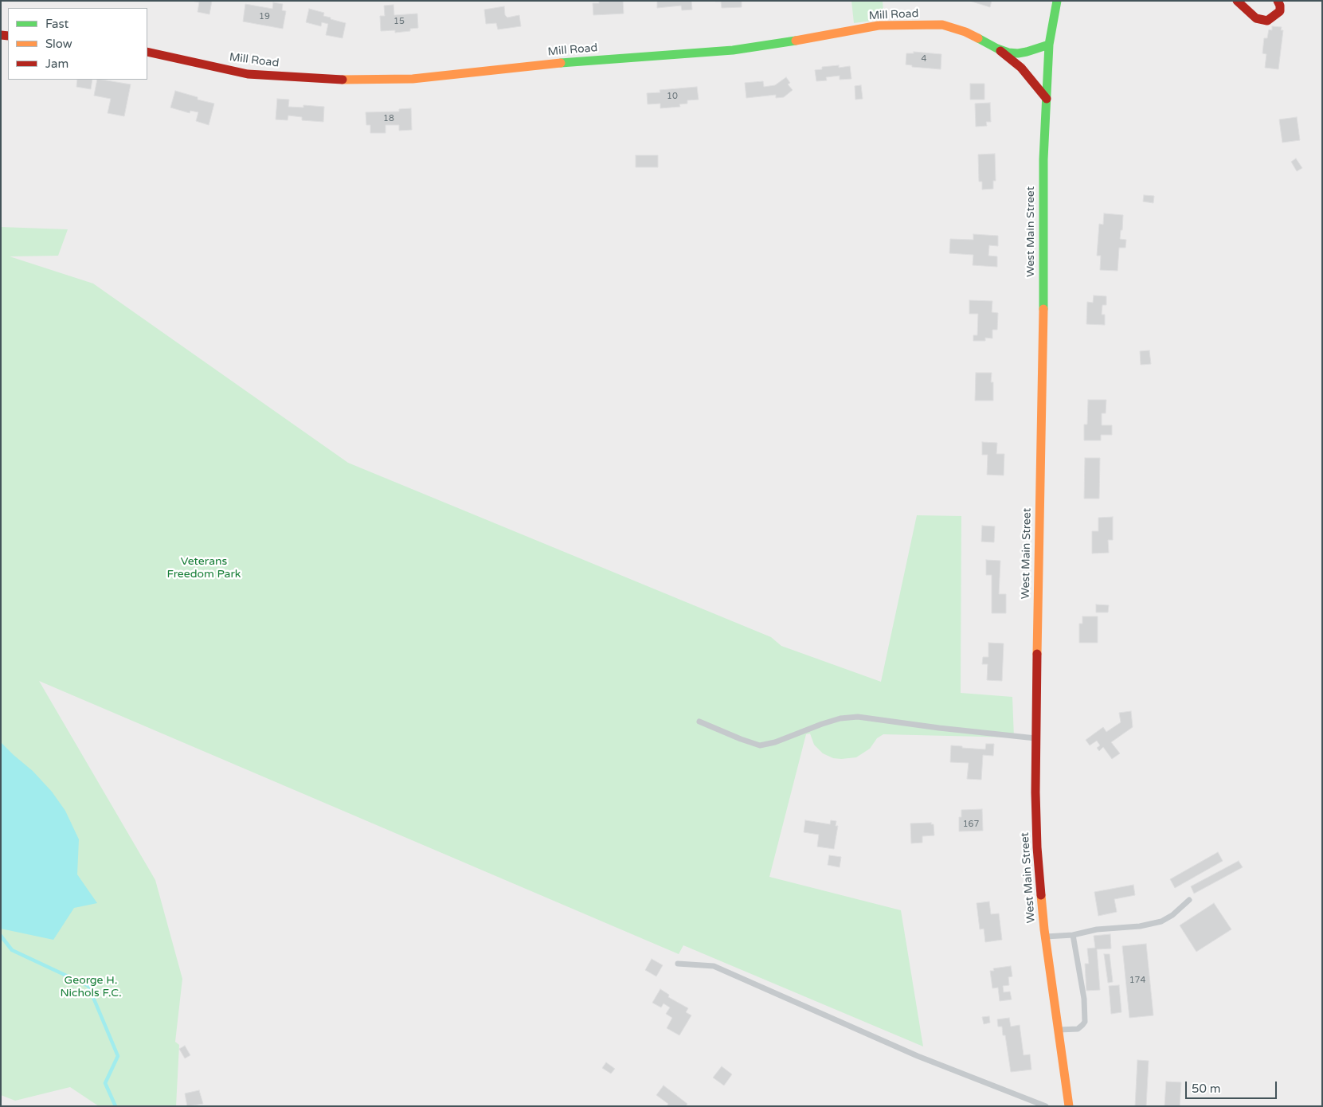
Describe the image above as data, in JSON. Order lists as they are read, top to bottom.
{
  "streets": {
    "main road": ["Mill Road", "West Main Street"]
  },
  "crossings": [
    ["Mill Road", "West Main Street"]
  ],
  "parks": ["Veterans Freedom Park", "George H. Nichols F.C."],
  "house_numbers": [
    "19",
    "15",
    "4",
    "10",
    "18",
    "167",
    "174"
  ],
  "legend": ["Fast", "Slow", "Jam"],
  "scale_bar": "50 m"
}
